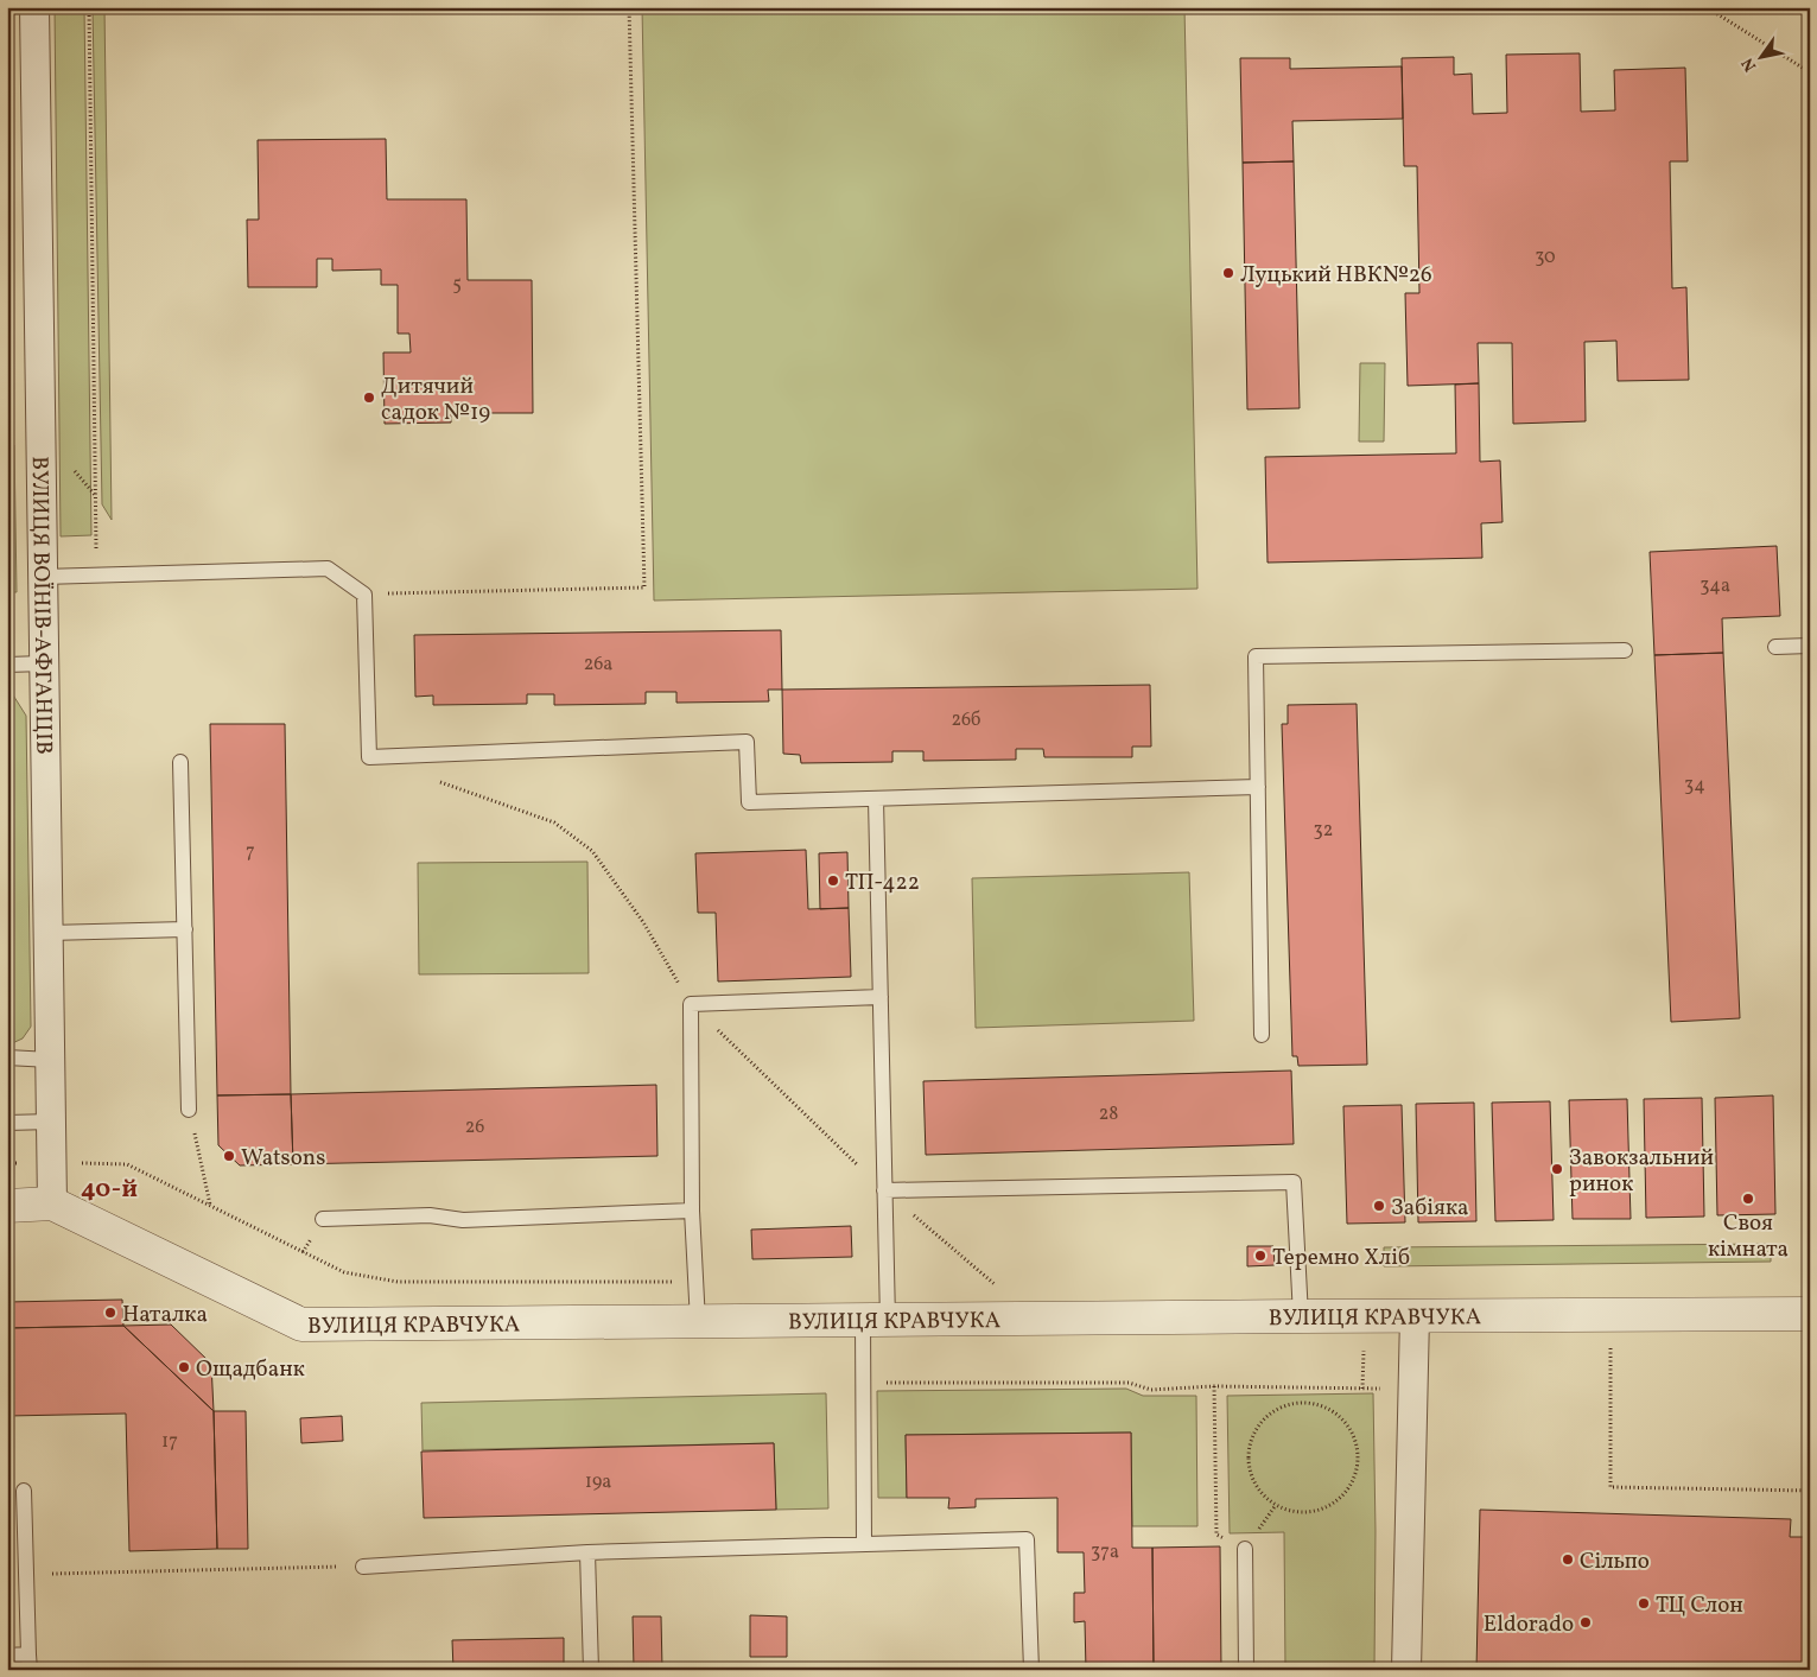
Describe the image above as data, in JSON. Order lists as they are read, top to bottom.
{
  "streets": {
    "street": ["ВУЛИЦЯ ВОЇНІВ-АФГАНЦІВ", "ВУЛИЦЯ КРАВЧУКА"]
  },
  "crossings": [
    ["ВУЛИЦЯ ВОЇНІВ-АФГАНЦІВ", "ВУЛИЦЯ КРАВЧУКА"]
  ],
  "districts": ["40-й"],
  "places": [
    "Луцький НВК№26",
    "Дитячий садок №19",
    "ТП-422",
    "Watsons",
    "Завокзальний ринок",
    "Своя кімната",
    "Забіяка",
    "Теремно Хліб",
    "Наталка",
    "Ощадбанк",
    "Сільпо",
    "ТЦ Слон",
    "Eldorado"
  ],
  "house_numbers": [
    "30",
    "5",
    "34а",
    "26а",
    "26б",
    "34",
    "32",
    "7",
    "28",
    "26",
    "17",
    "19а",
    "37а"
  ],
  "north": "bottom left"
}
